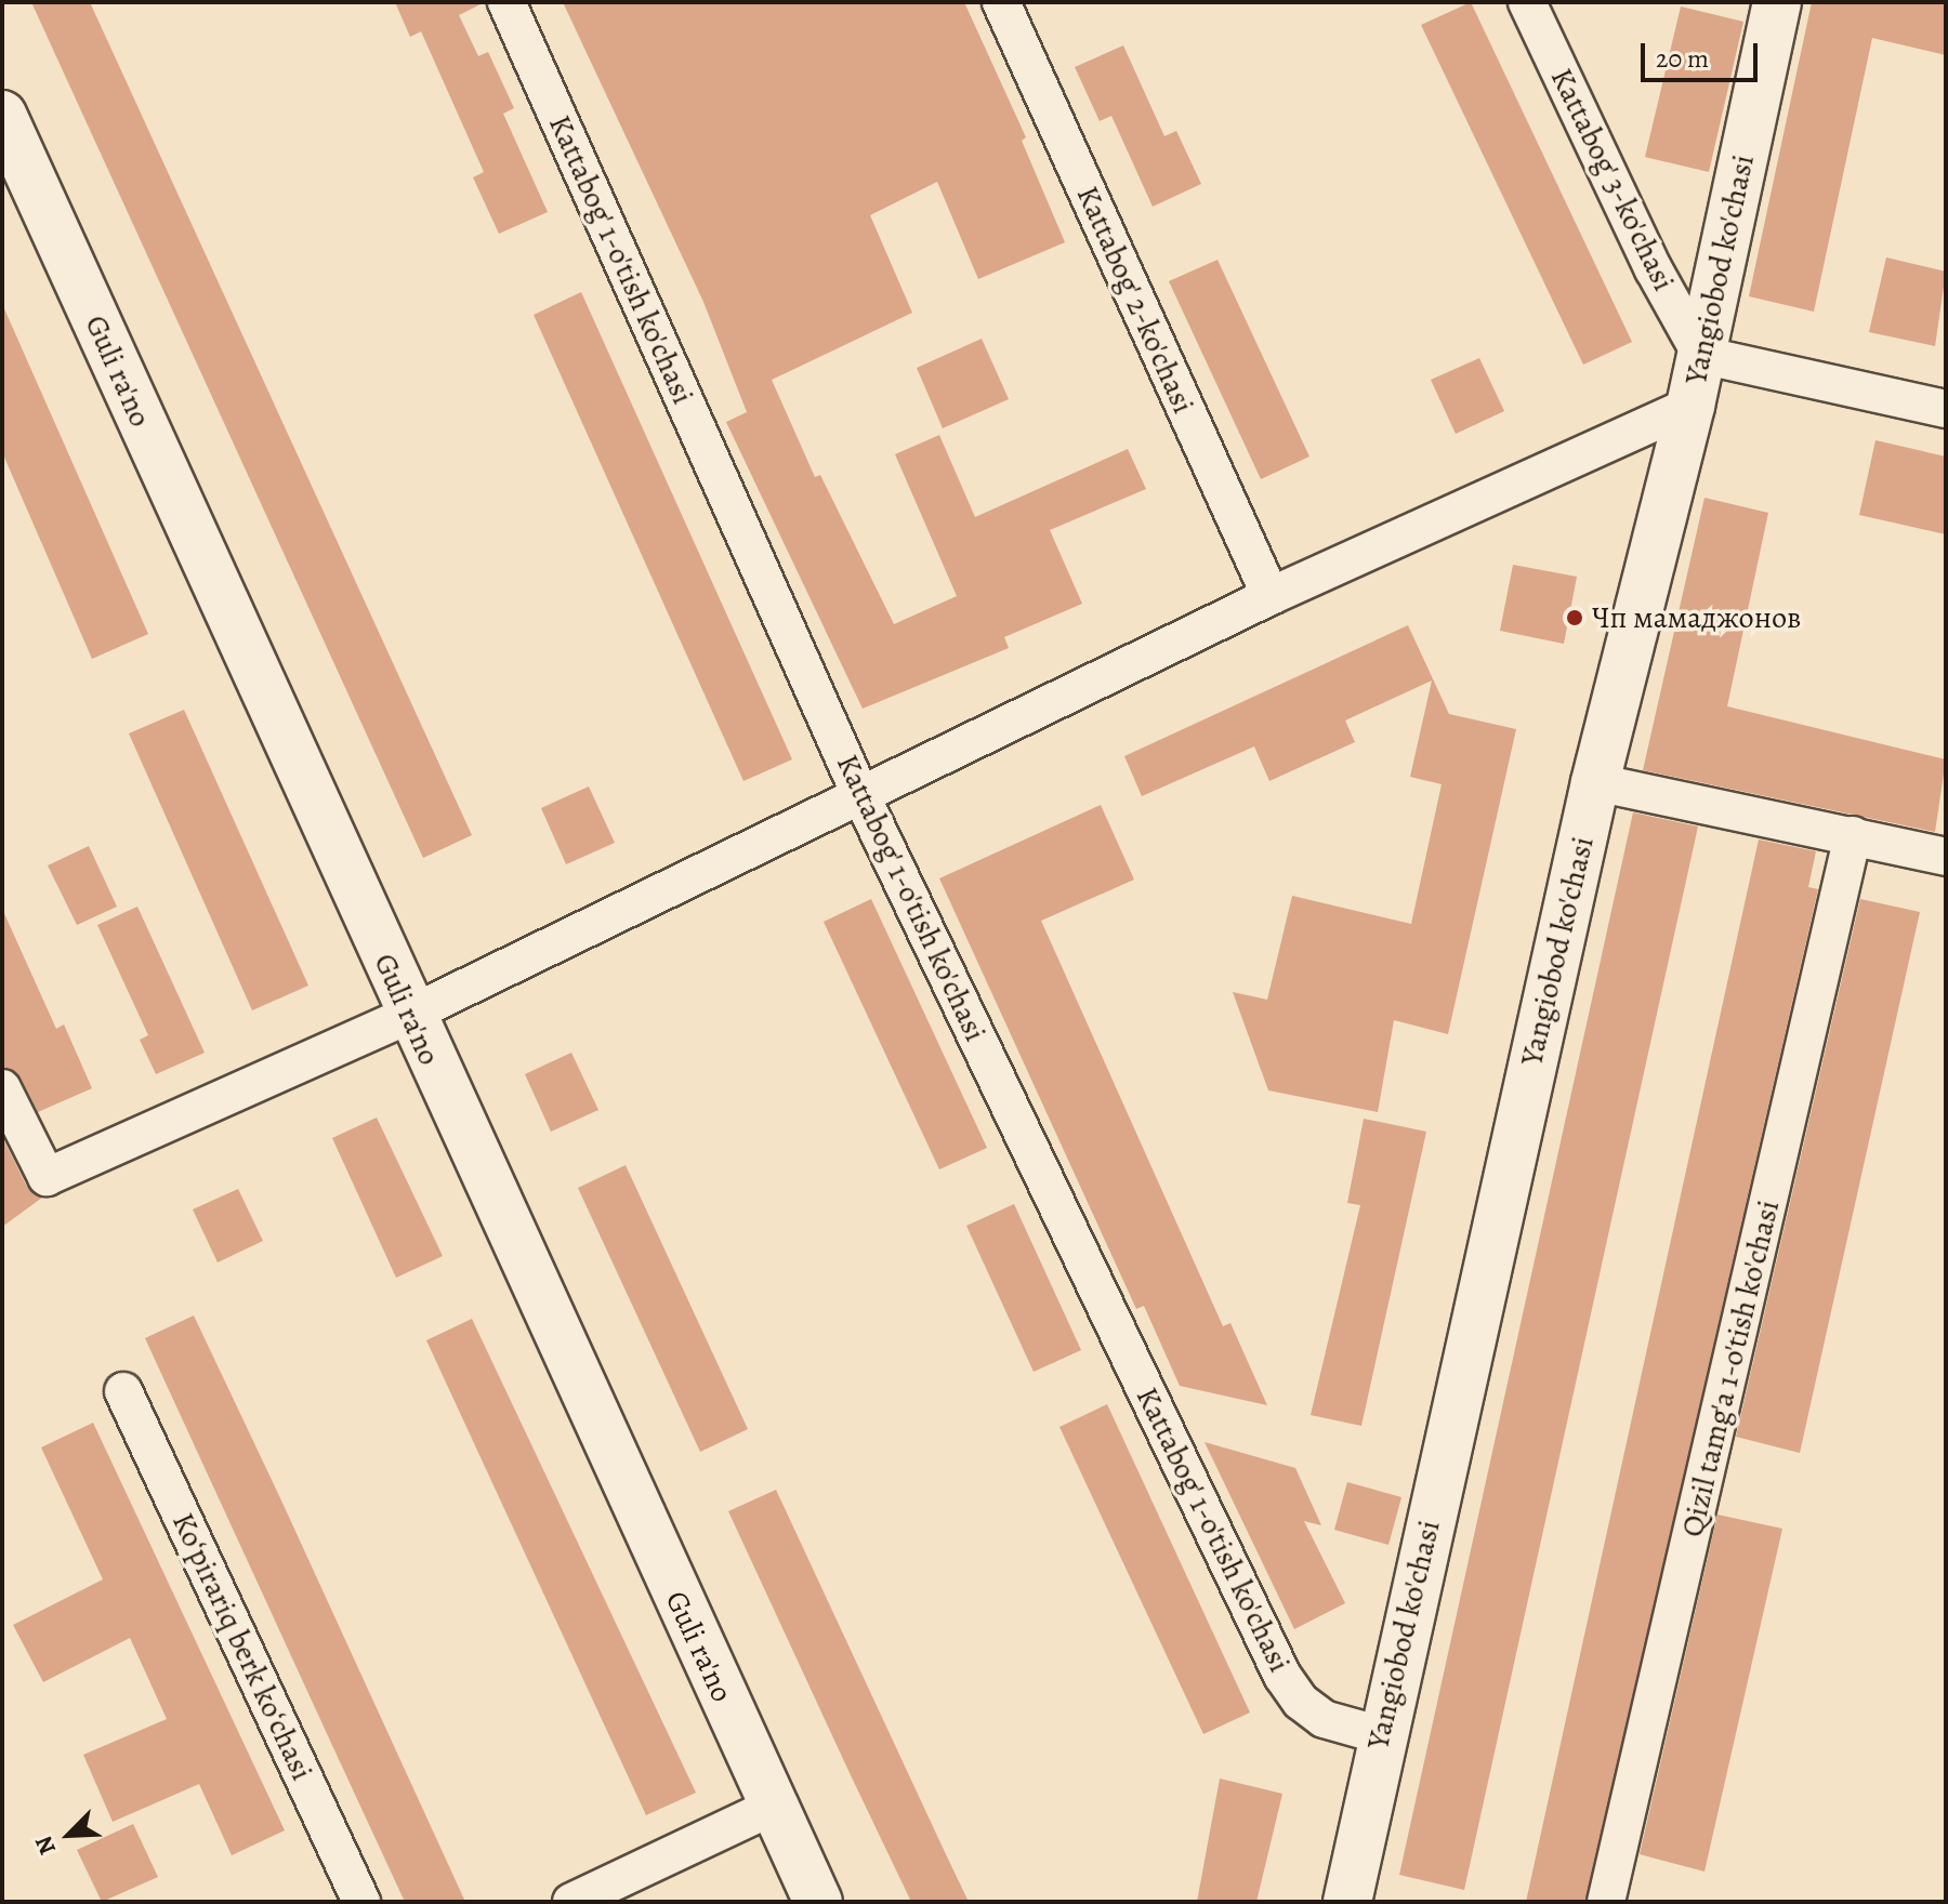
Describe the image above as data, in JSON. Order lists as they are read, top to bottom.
{
  "streets": {
    "street": [
      "Kattabog' 3-ko'chasi",
      "Kattabog' 1-o'tish ko'chasi",
      "Yangiobod ko'chasi",
      "Kattabog' 2-ko'chasi",
      "Guli ra'no",
      "Qizil tamg'a 1-o'tish ko'chasi",
      "Koʻpirariq berk koʻchasi"
    ]
  },
  "crossings": [
    ["Kattabog' 3-ko'chasi", "Yangiobod ko'chasi"],
    ["Kattabog' 1-o'tish ko'chasi", "Yangiobod ko'chasi"]
  ],
  "places": ["Чп мамаджонов"],
  "scale_bar": "20 m",
  "north": "bottom left"
}
